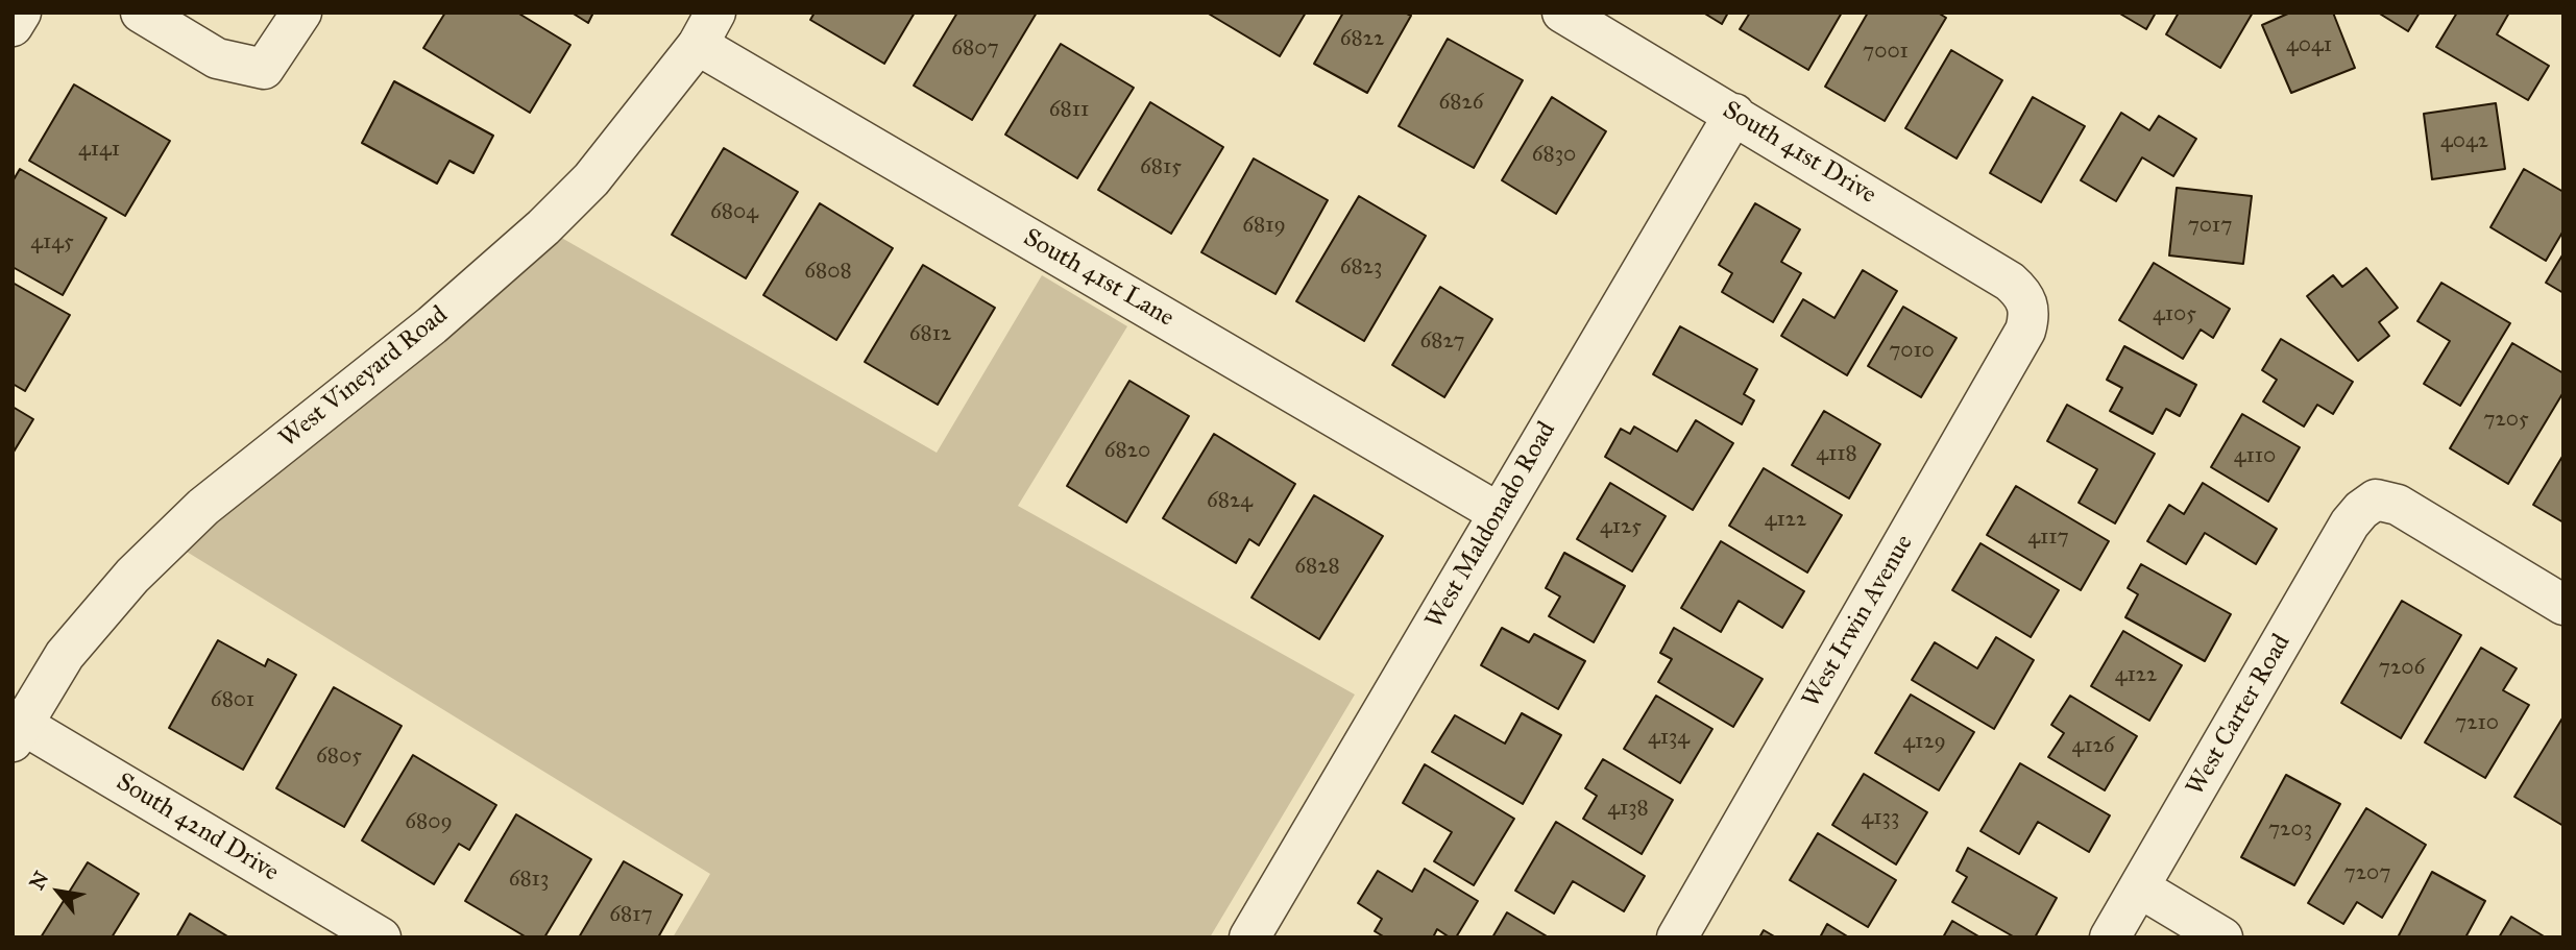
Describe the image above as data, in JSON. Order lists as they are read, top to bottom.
{
  "streets": {
    "street": [
      "South 41st Drive",
      "South 41st Lane",
      "West Vineyard Road",
      "West Maldonado Road",
      "West Irwin Avenue",
      "West Carter Road",
      "South 42nd Drive"
    ]
  },
  "crossings": [
    ["South 41st Drive", "West Maldonado Road"],
    ["South 41st Drive", "West Irwin Avenue"],
    ["South 41st Lane", "West Vineyard Road"],
    ["South 41st Lane", "West Maldonado Road"],
    ["West Vineyard Road", "South 42nd Drive"]
  ],
  "house_numbers": [
    "6822",
    "4041",
    "6807",
    "7001",
    "6826",
    "6811",
    "4042",
    "4141",
    "6830",
    "6815",
    "6804",
    "6819",
    "7017",
    "4145",
    "6823",
    "6808",
    "4105",
    "6812",
    "6827",
    "7010",
    "7205",
    "6820",
    "4118",
    "4110",
    "6824",
    "4122",
    "4125",
    "4117",
    "6828",
    "7206",
    "4122",
    "6801",
    "7210",
    "4134",
    "4129",
    "4126",
    "6805",
    "4138",
    "4133",
    "6809",
    "7203",
    "7207",
    "6813",
    "6817"
  ],
  "north": "top left"
}
